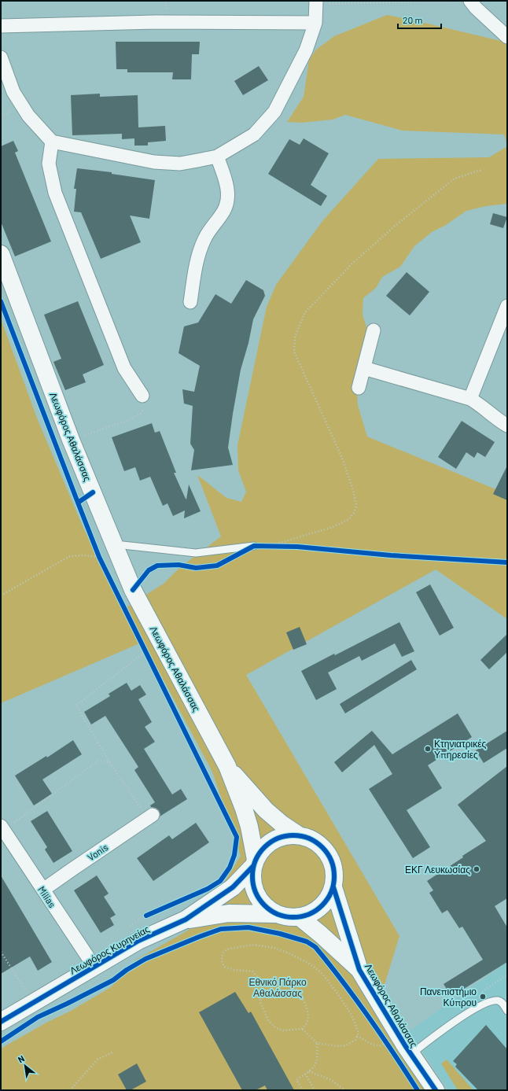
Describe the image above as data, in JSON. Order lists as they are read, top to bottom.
{
  "streets": {
    "main road": ["Λεωφόρος Αθαλάσσας", "Λεωφόρος Κυρηνείας"],
    "street": ["Vonis", "Milias"]
  },
  "crossings": [
    ["Λεωφόρος Αθαλάσσας", "Λεωφόρος Κυρηνείας"],
    ["Vonis", "Milias"],
    ["Milias", "Λεωφόρος Κυρηνείας"]
  ],
  "parks": ["Εθνικό Πάρκο Αθαλάσσας"],
  "places": ["Κτηνιατρικές Υπηρεσίες", "ΕΚΓ Λευκωσίας", "Πανεπιστήμιο Κύπρου"],
  "scale_bar": "20 m",
  "north": "top left"
}
